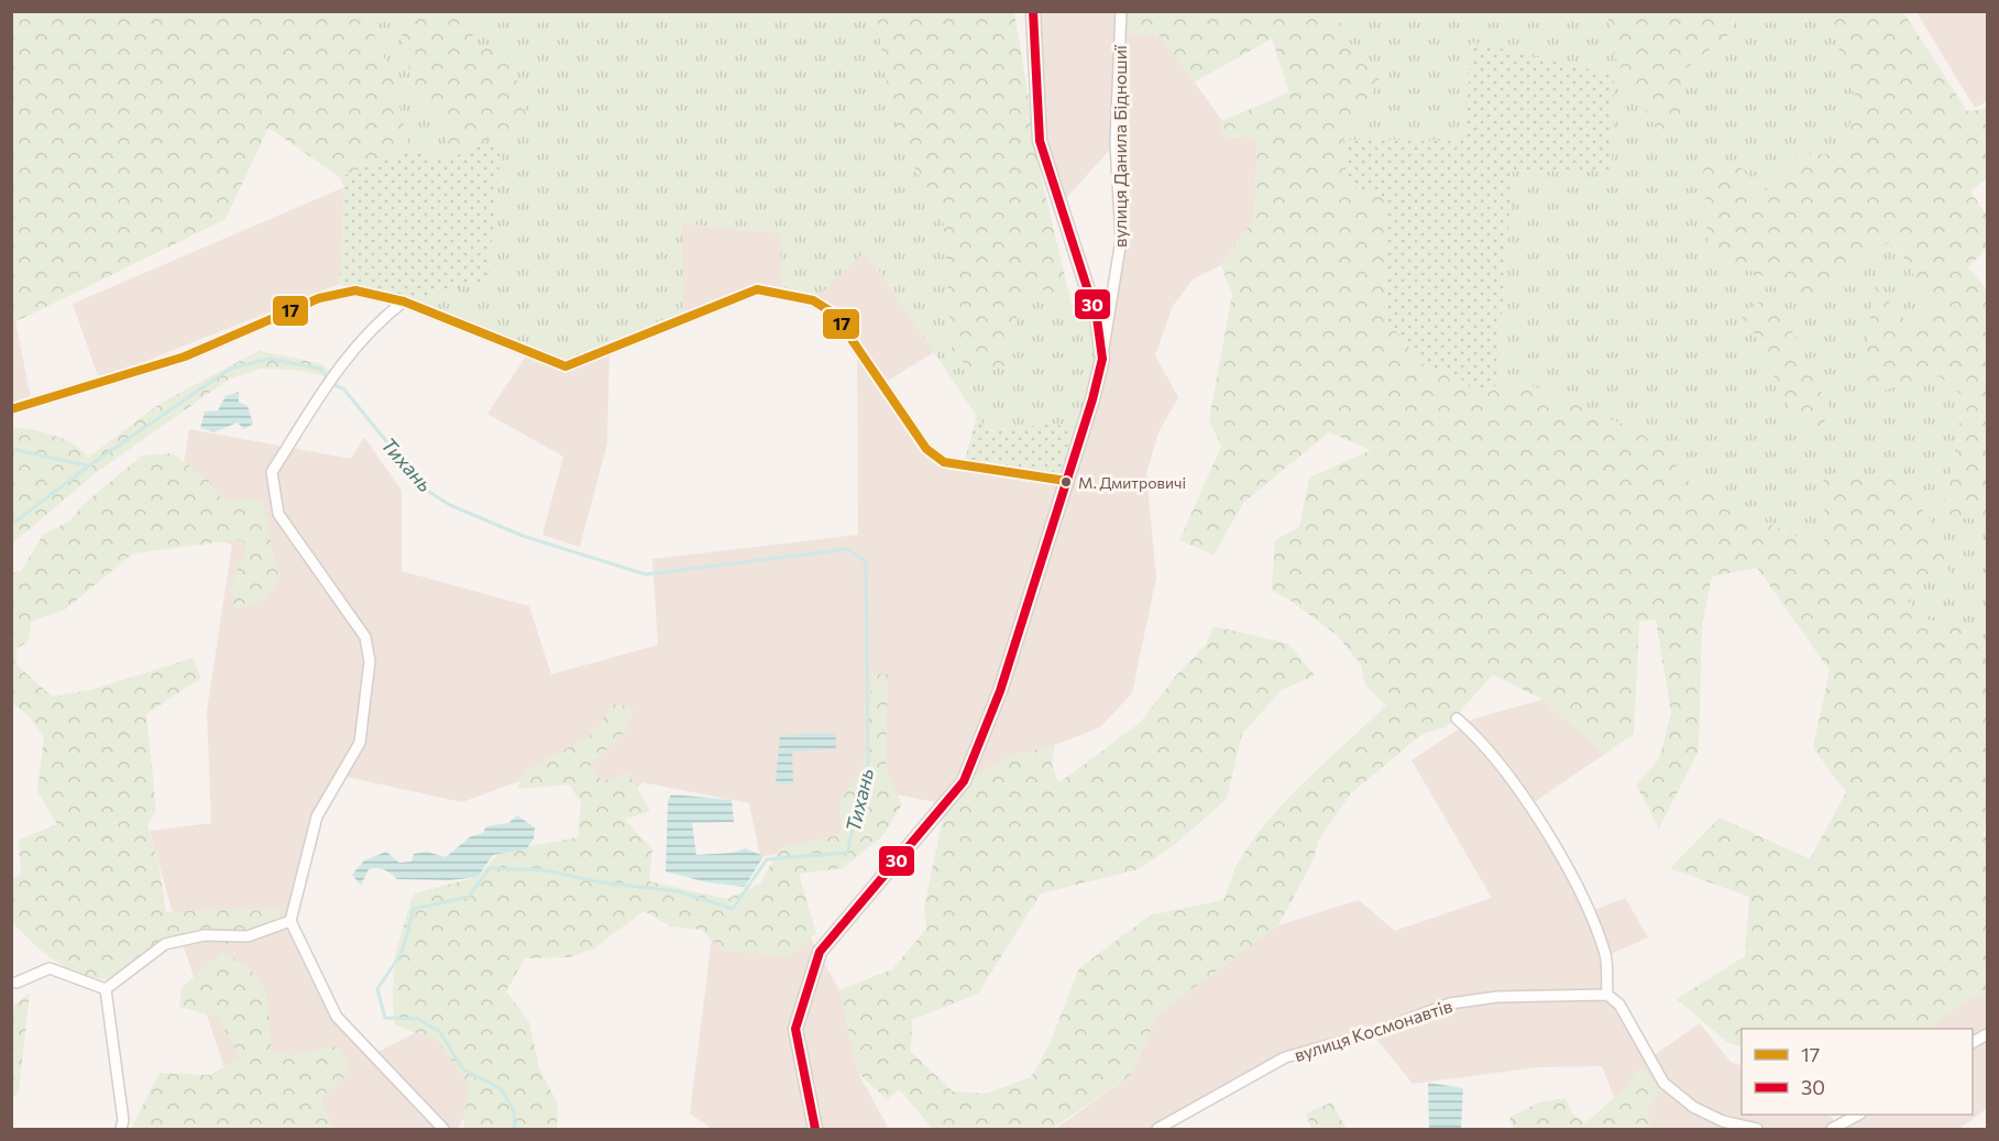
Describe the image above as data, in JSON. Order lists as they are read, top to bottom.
{
  "streets": {
    "street": ["вулиця Данила Бідношиї", "вулиця Космонавтів"]
  },
  "water": ["Тихань"],
  "places": ["М. Дмитровичі"],
  "lines": ["transit line 30", "transit line 17"],
  "legend": ["17", "30"]
}
